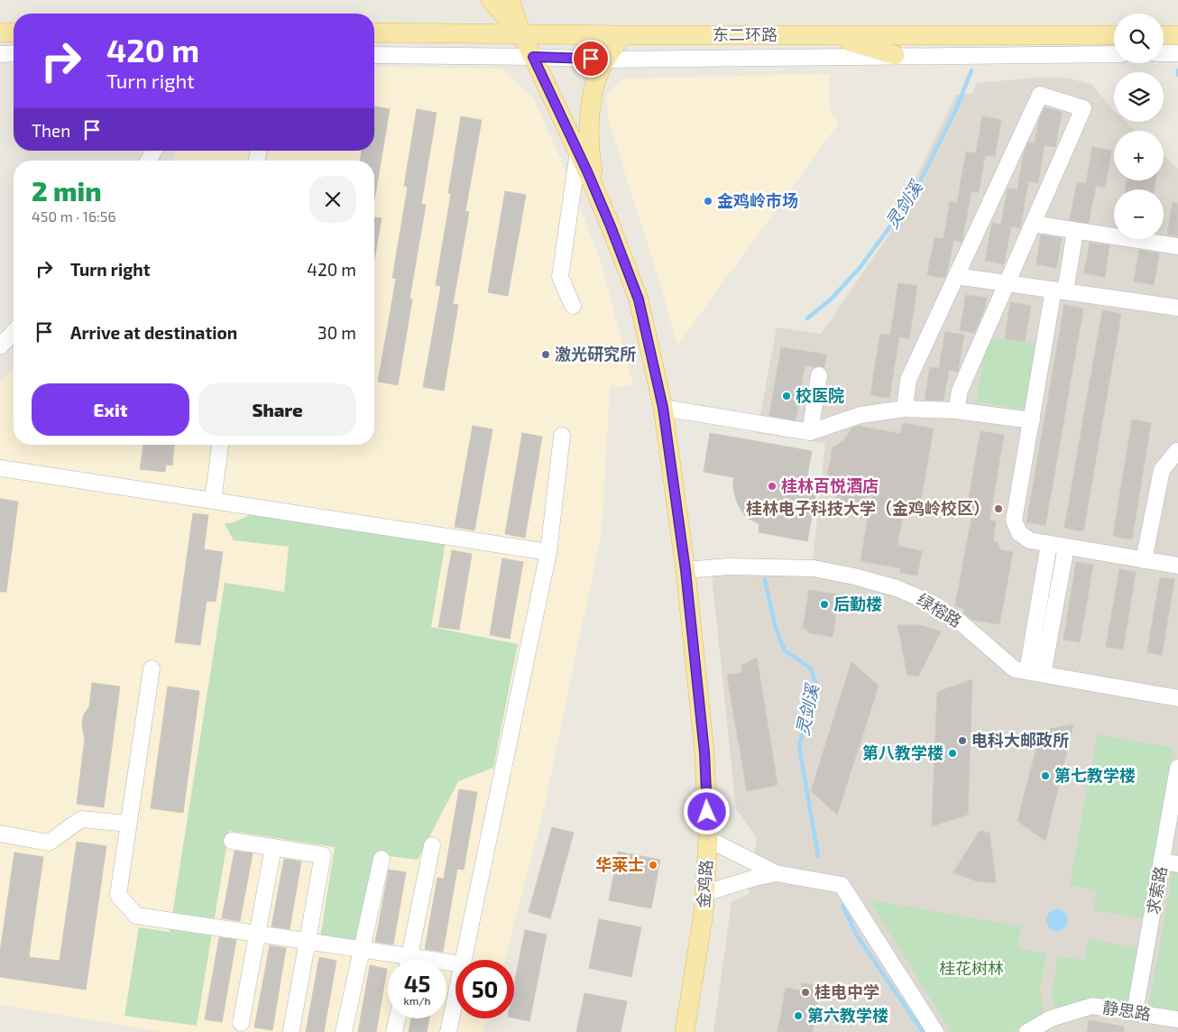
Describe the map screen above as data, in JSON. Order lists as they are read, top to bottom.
{
  "streets": {
    "main road": ["东二环路", "金鸡路"],
    "street": ["绿榕路", "求索路", "静思路"]
  },
  "crossings": [
    ["东二环路", "金鸡路"],
    ["绿榕路", "金鸡路"],
    ["求索路", "静思路"]
  ],
  "water": ["灵剑溪"],
  "parks": ["桂花树林"],
  "places": [
    "金鸡岭市场",
    "激光研究所",
    "校医院",
    "桂林百悦酒店",
    "桂林电子科技大学（金鸡岭校区）",
    "后勤楼",
    "电科大邮政所",
    "第八教学楼",
    "第七教学楼",
    "华莱士",
    "桂电中学",
    "第六教学楼"
  ],
  "page": {
    "map_buttons": ["+", "−"],
    "turn": ["420 m", "Turn right"],
    "then": "Then",
    "heading": ["2 min", "450 m · 16:56"],
    "list": [
      {
        "name": "Turn right",
        "value": "420 m"
      },
      {
        "name": "Arrive at destination",
        "value": "30 m"
      }
    ],
    "buttons": ["Exit", "Share"],
    "speed": "45 km/h",
    "limit": "50"
  }
}
